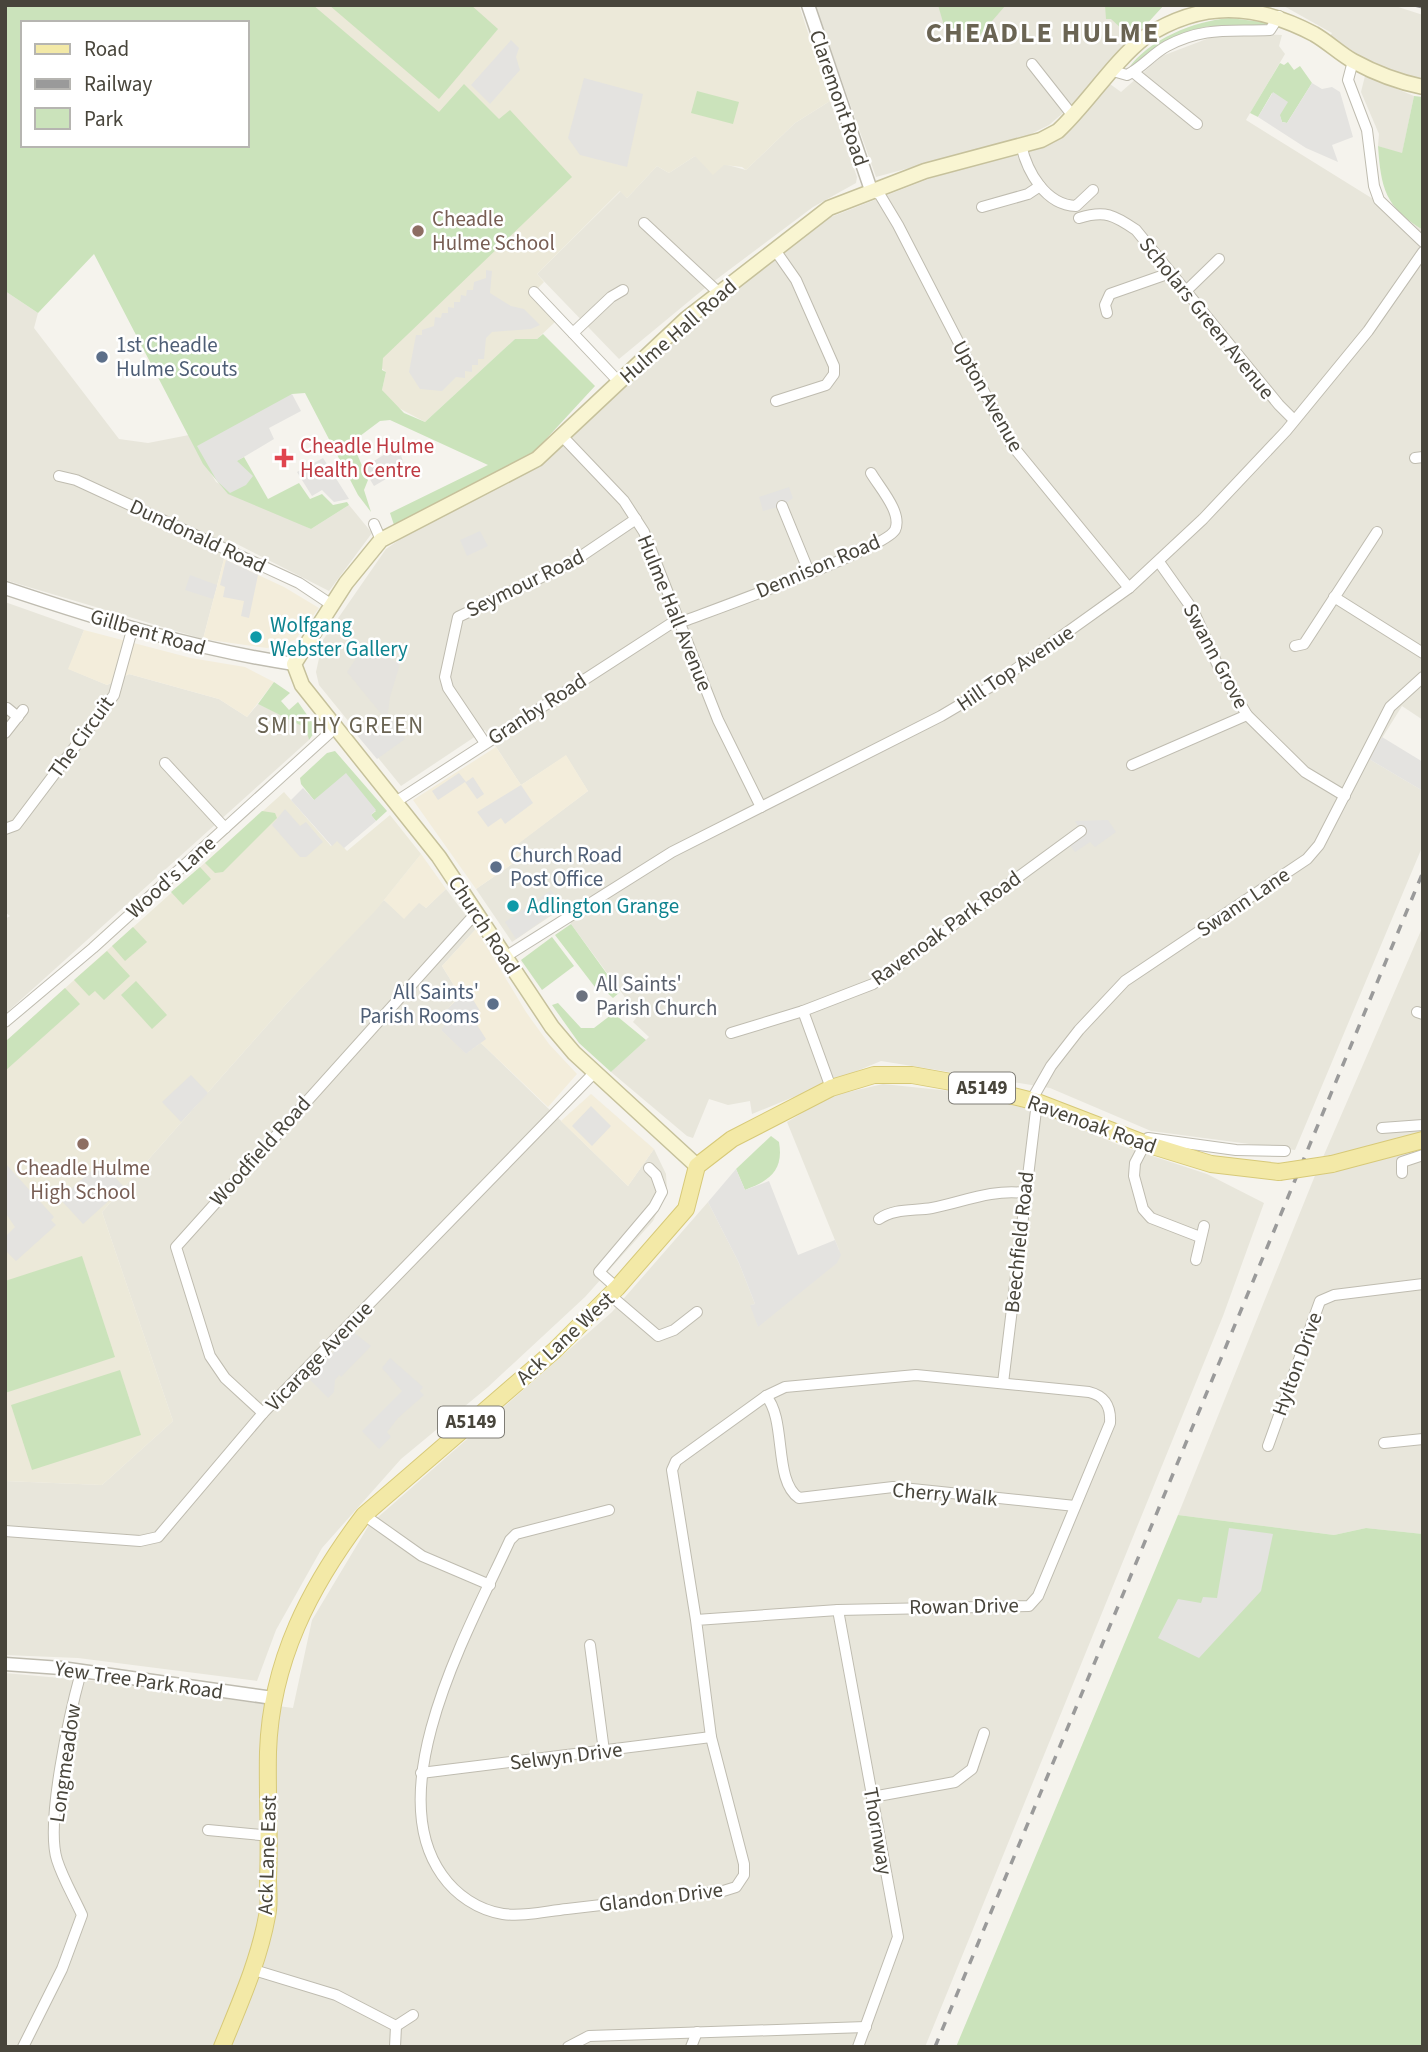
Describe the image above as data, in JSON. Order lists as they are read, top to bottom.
{
  "streets": {
    "main road": [
      "Hulme Hall Road",
      "Church Road",
      "A5149",
      "Ravenoak Road",
      "Ack Lane West",
      "Ack Lane East"
    ],
    "street": [
      "Claremont Road",
      "Scholars Green Avenue",
      "Upton Avenue",
      "Dundonald Road",
      "Dennison Road",
      "Seymour Road",
      "Hulme Hall Avenue",
      "Gillbent Road",
      "Swann Grove",
      "Hill Top Avenue",
      "Granby Road",
      "The Circuit",
      "Wood's Lane",
      "Swann Lane",
      "Ravenoak Park Road",
      "Woodfield Road",
      "Beechfield Road",
      "Vicarage Avenue",
      "Hylton Drive",
      "Cherry Walk",
      "Rowan Drive",
      "Yew Tree Park Road",
      "Selwyn Drive",
      "Longmeadow",
      "Thornway",
      "Glandon Drive"
    ]
  },
  "crossings": [
    ["Claremont Road", "Hulme Hall Road"],
    ["Claremont Road", "Upton Avenue"],
    ["Scholars Green Avenue", "Hill Top Avenue"],
    ["Hulme Hall Road", "Upton Avenue"],
    ["Hulme Hall Road", "Dundonald Road"],
    ["Hulme Hall Road", "Hulme Hall Avenue"],
    ["Hulme Hall Road", "Gillbent Road"],
    ["Hulme Hall Road", "Church Road"],
    ["Upton Avenue", "Hill Top Avenue"],
    ["Dennison Road", "Hulme Hall Avenue"],
    ["Dennison Road", "Granby Road"],
    ["Seymour Road", "Hulme Hall Avenue"],
    ["Seymour Road", "Granby Road"],
    ["Hulme Hall Avenue", "Hill Top Avenue"],
    ["Hulme Hall Avenue", "Granby Road"],
    ["Gillbent Road", "The Circuit"],
    ["Gillbent Road", "Church Road"],
    ["Swann Grove", "Hill Top Avenue"],
    ["Swann Grove", "Swann Lane"],
    ["Hill Top Avenue", "Church Road"],
    ["Granby Road", "Church Road"],
    ["Wood's Lane", "Church Road"],
    ["Swann Lane", "Ravenoak Road"],
    ["Swann Lane", "Beechfield Road"],
    ["Church Road", "Ravenoak Road"],
    ["Church Road", "Woodfield Road"],
    ["Church Road", "Ack Lane West"],
    ["Church Road", "Vicarage Avenue"],
    ["Ravenoak Road", "Beechfield Road"],
    ["Ravenoak Road", "Ack Lane West"],
    ["Woodfield Road", "Vicarage Avenue"],
    ["Beechfield Road", "Rowan Drive"],
    ["Beechfield Road", "Glandon Drive"],
    ["Ack Lane West", "Yew Tree Park Road"],
    ["Ack Lane West", "Ack Lane East"],
    ["Cherry Walk", "Rowan Drive"],
    ["Cherry Walk", "Glandon Drive"],
    ["Rowan Drive", "Thornway"],
    ["Rowan Drive", "Glandon Drive"],
    ["Yew Tree Park Road", "Longmeadow"],
    ["Yew Tree Park Road", "Ack Lane East"],
    ["Selwyn Drive", "Glandon Drive"]
  ],
  "districts": ["CHEADLE HULME", "SMITHY GREEN"],
  "places": {
    "other": [
      "Cheadle Hulme School",
      "1st Cheadle Hulme Scouts",
      "Wolfgang Webster Gallery",
      "Church Road Post Office",
      "Adlington Grange",
      "All Saints' Parish Church",
      "All Saints' Parish Rooms",
      "Cheadle Hulme High School"
    ],
    "health": ["Cheadle Hulme Health Centre"]
  },
  "legend": ["Road", "Railway", "Park"]
}
